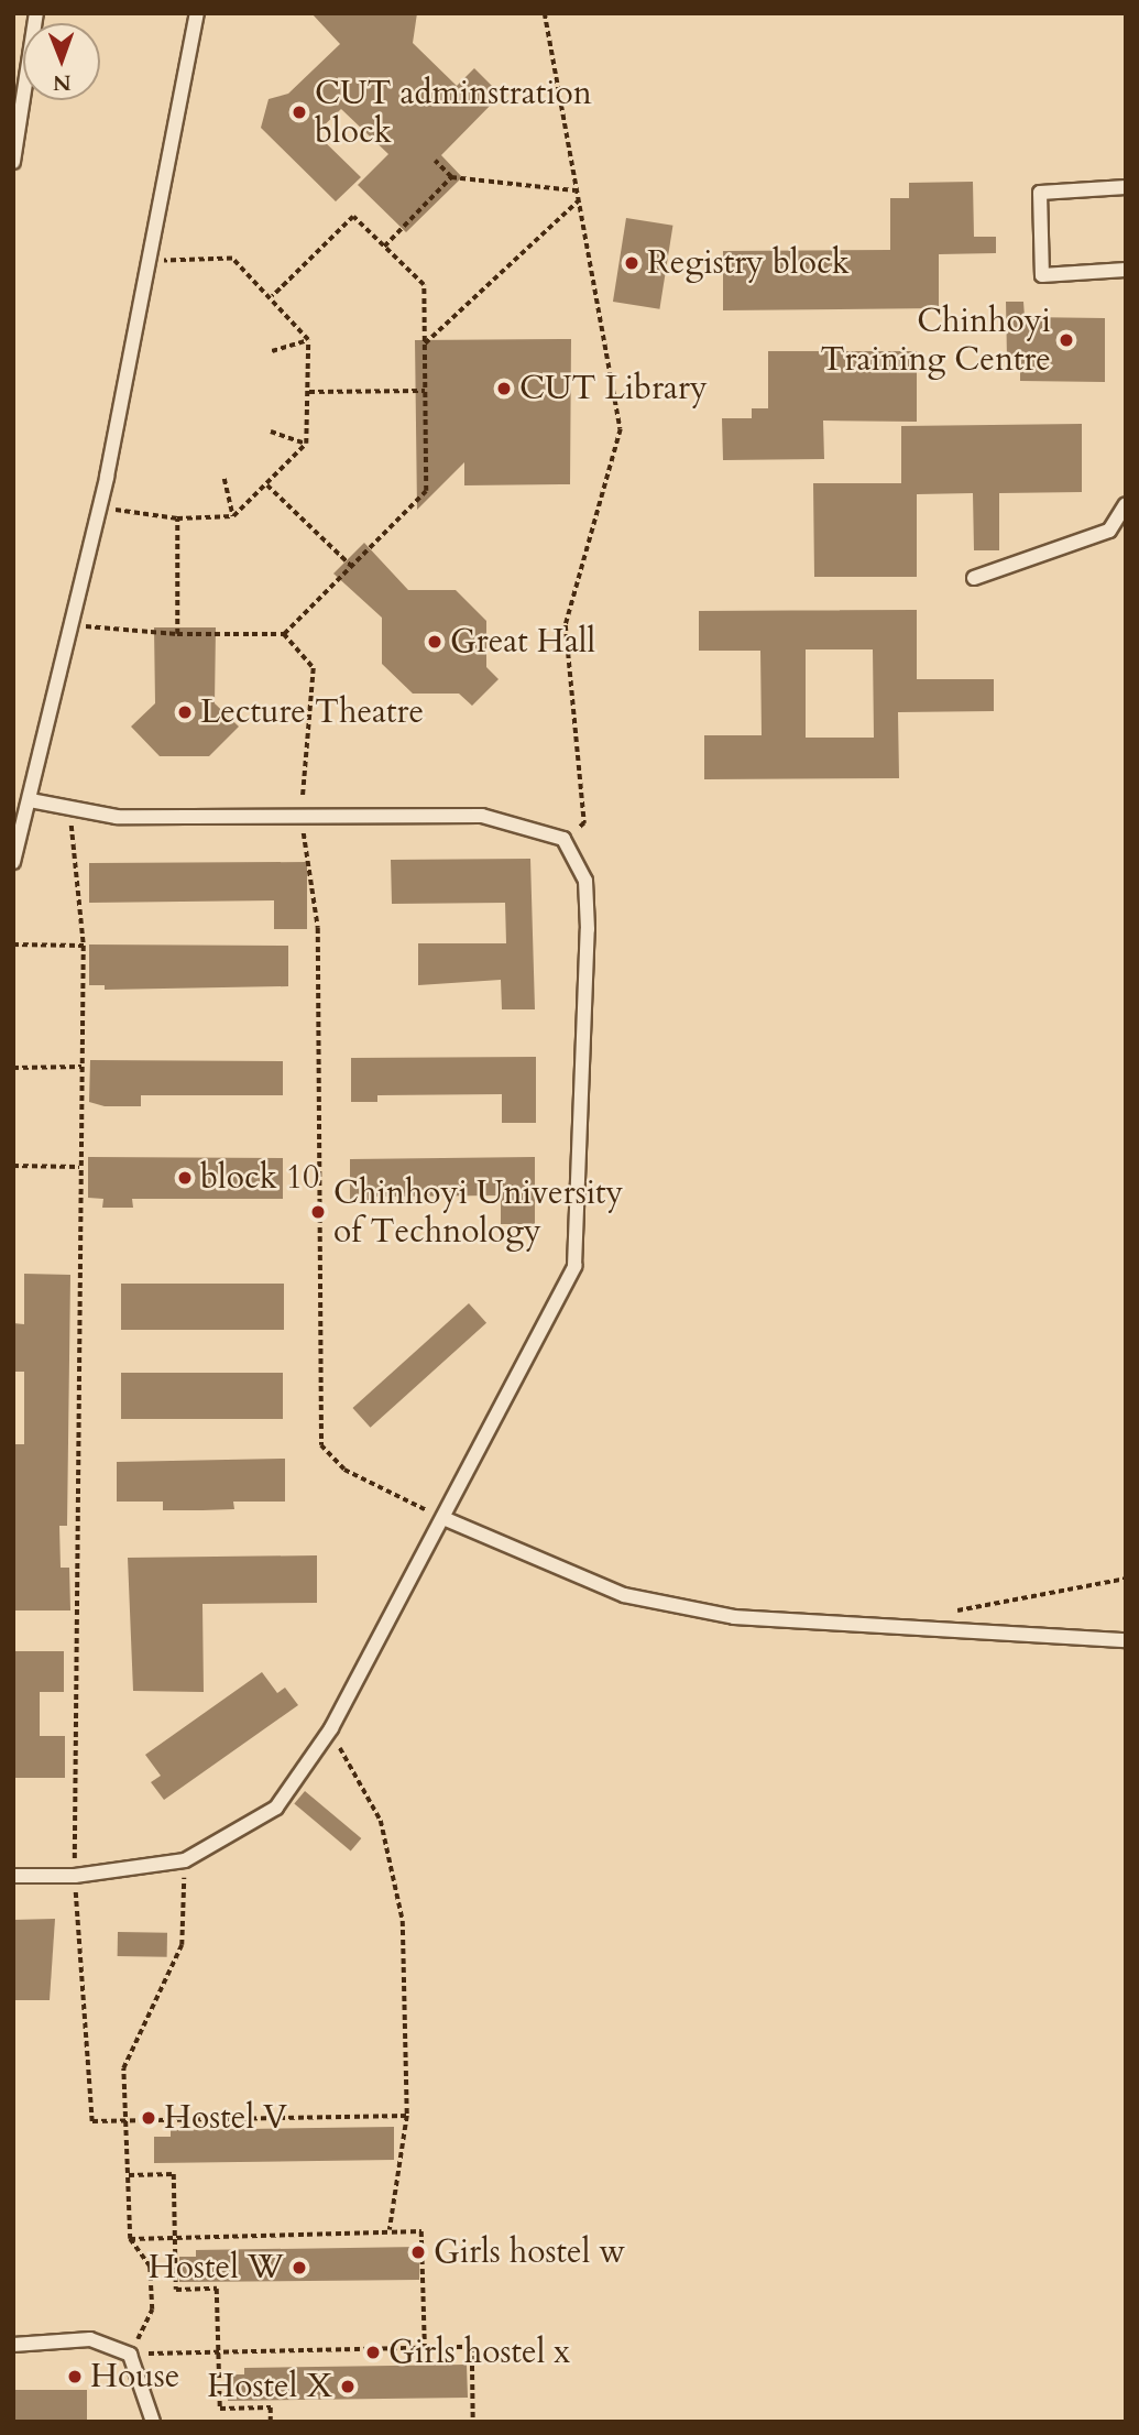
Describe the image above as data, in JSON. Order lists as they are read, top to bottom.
{
  "places": [
    "CUT adminstration block",
    "Registry block",
    "Chinhoyi Training Centre",
    "CUT Library",
    "Great Hall",
    "Lecture Theatre",
    "block 10",
    "Chinhoyi University of Technology",
    "Hostel V",
    "Girls hostel w",
    "Hostel W",
    "Girls hostel x",
    "House",
    "Hostel X"
  ],
  "north": "bottom"
}
